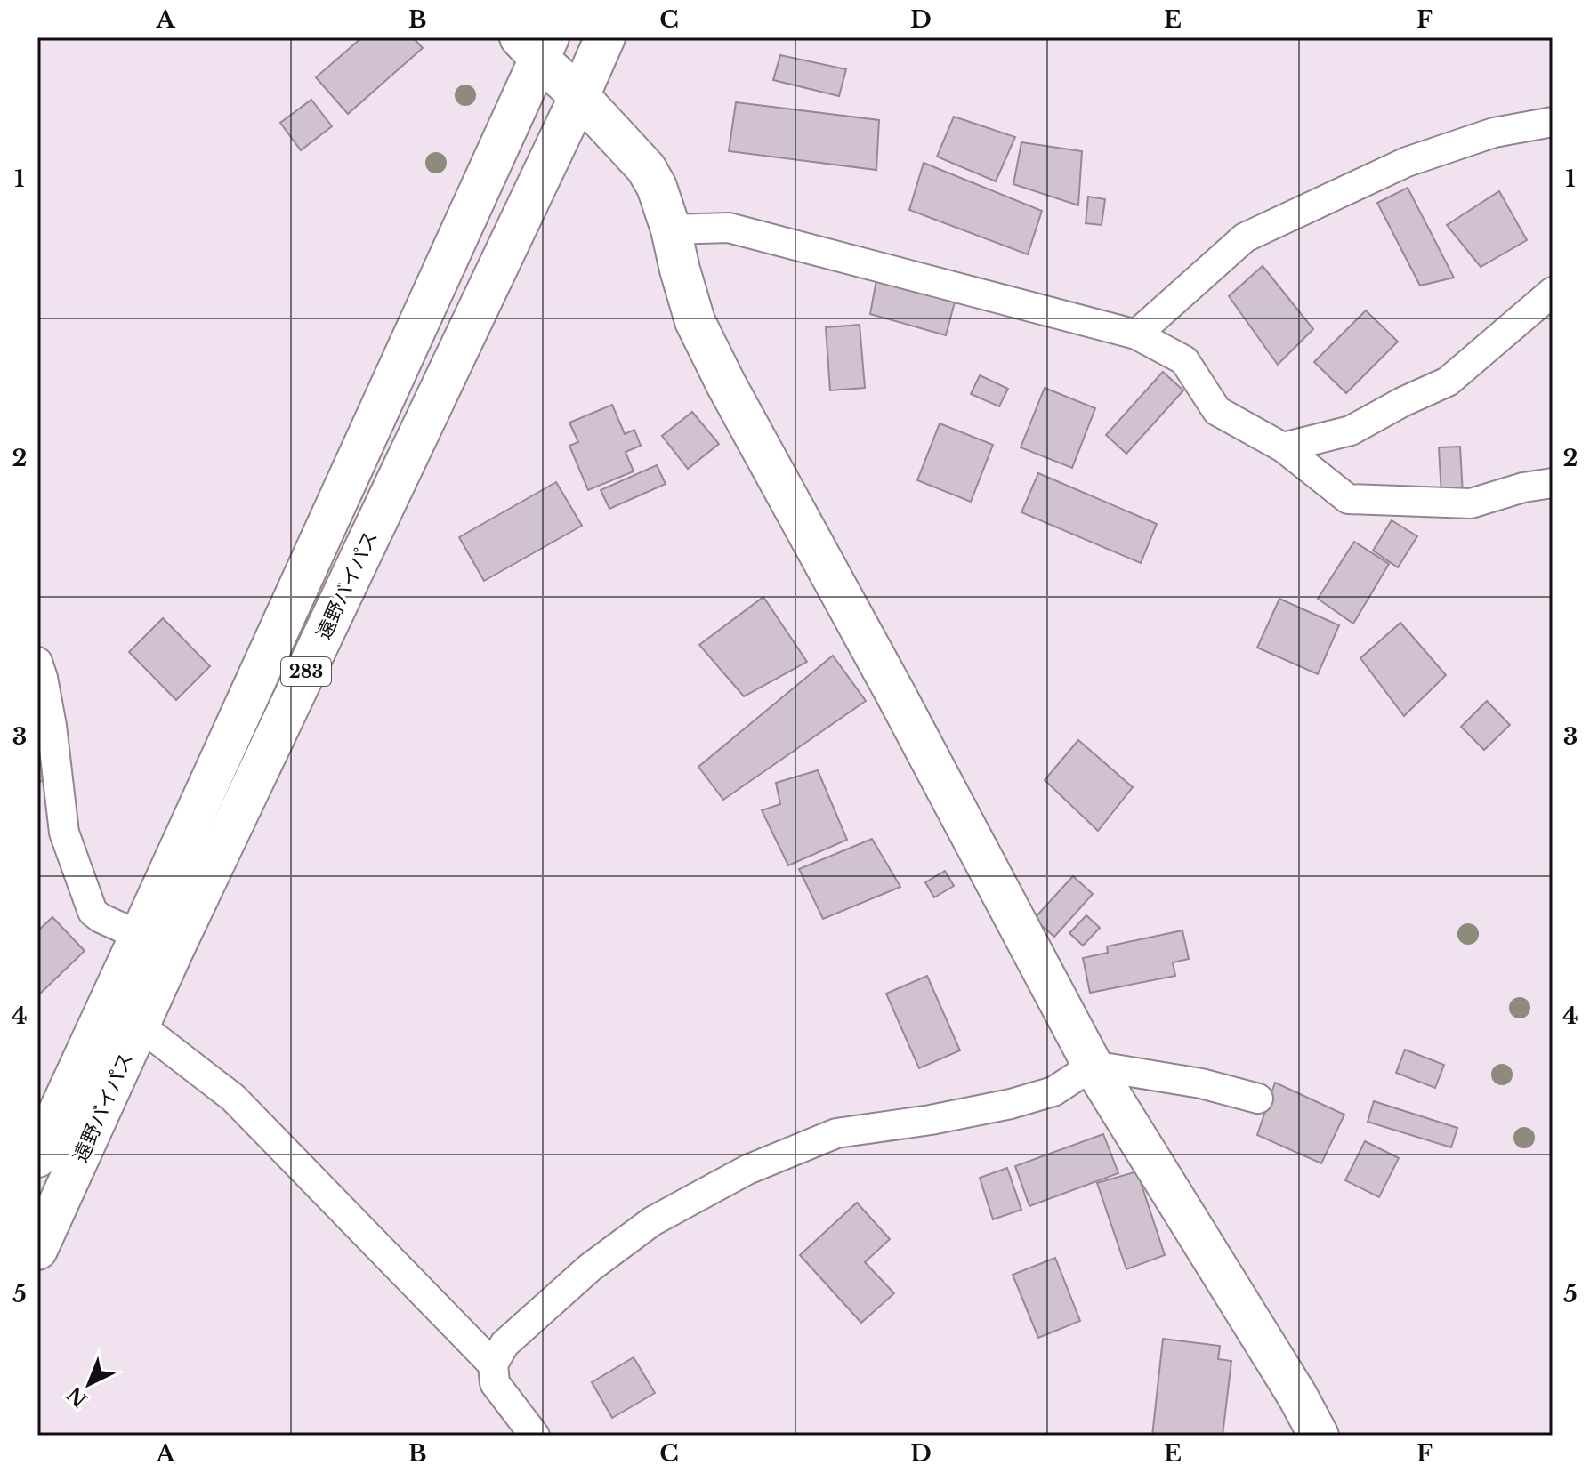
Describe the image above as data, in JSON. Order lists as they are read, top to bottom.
{
  "streets": {
    "main road": ["遠野バイパス", "283"]
  },
  "north": "bottom left",
  "grid": {
    "columns": [
      "A",
      "B",
      "C",
      "D",
      "E",
      "F"
    ],
    "rows": [
      "1",
      "2",
      "3",
      "4",
      "5"
    ]
  }
}
